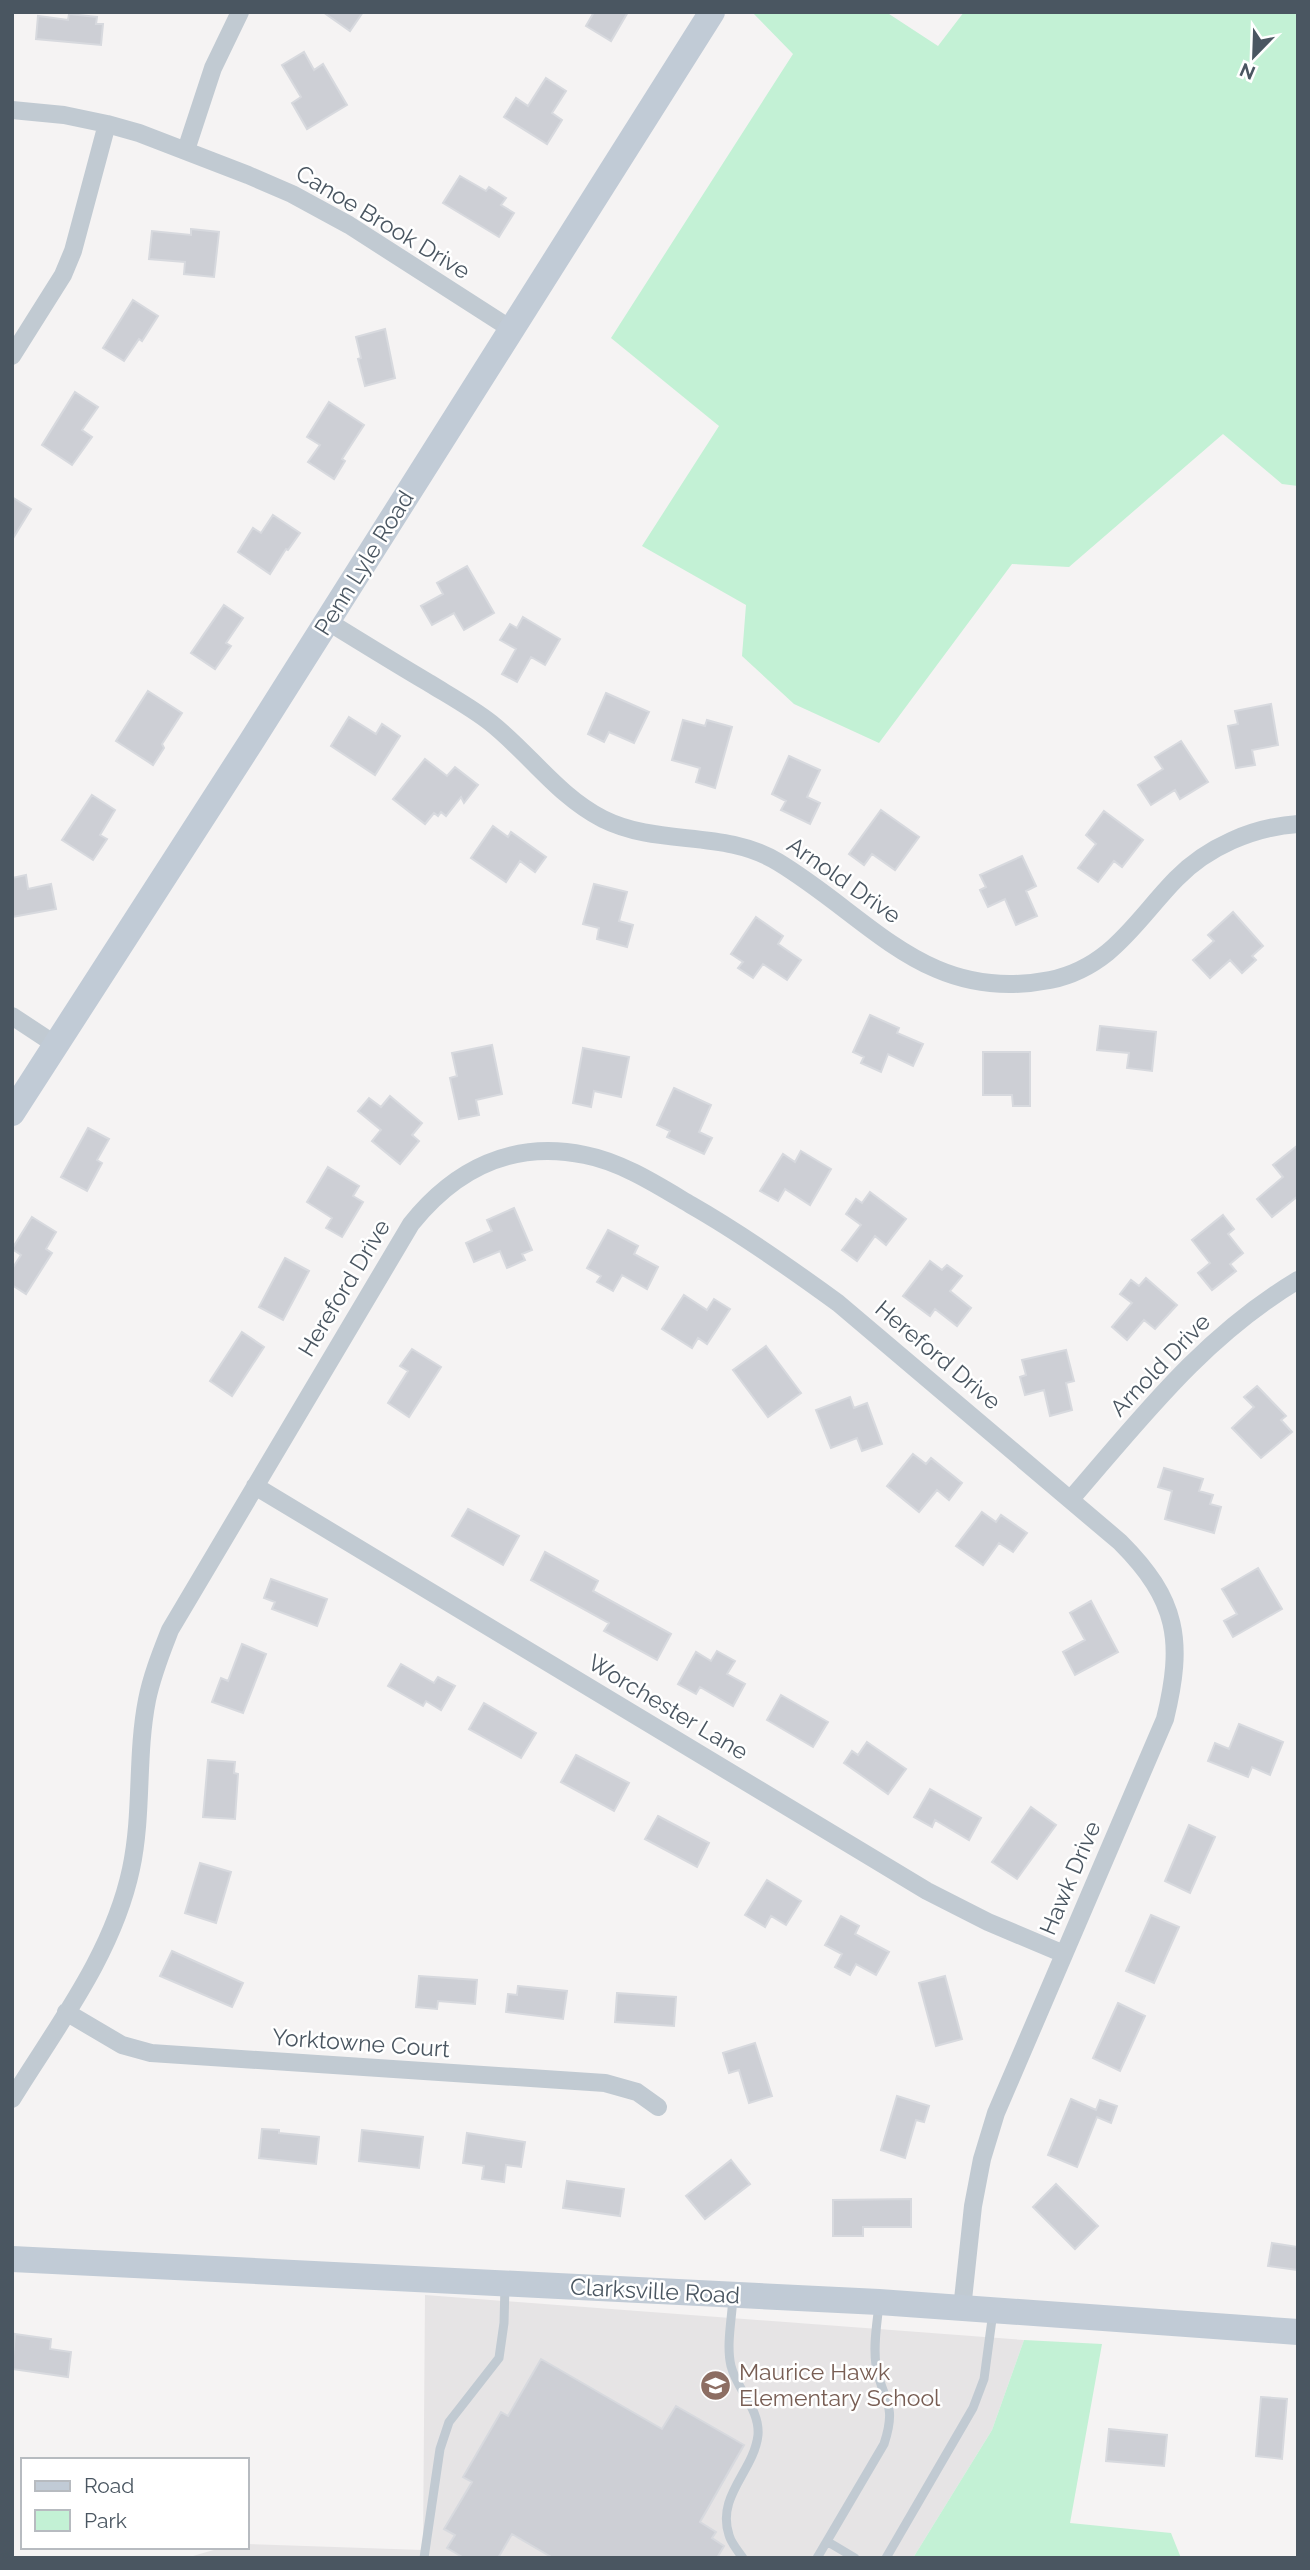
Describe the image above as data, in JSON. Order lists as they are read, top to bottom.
{
  "streets": {
    "street": [
      "Canoe Brook Drive",
      "Penn Lyle Road",
      "Arnold Drive",
      "Hereford Drive",
      "Worchester Lane",
      "Hawk Drive",
      "Yorktowne Court",
      "Clarksville Road"
    ]
  },
  "crossings": [
    ["Canoe Brook Drive", "Penn Lyle Road"],
    ["Penn Lyle Road", "Arnold Drive"],
    ["Arnold Drive", "Hereford Drive"],
    ["Arnold Drive", "Hawk Drive"],
    ["Hereford Drive", "Worchester Lane"],
    ["Hereford Drive", "Hawk Drive"],
    ["Hereford Drive", "Yorktowne Court"],
    ["Worchester Lane", "Hawk Drive"],
    ["Hawk Drive", "Clarksville Road"]
  ],
  "places": {
    "school or university": ["Maurice Hawk Elementary School"]
  },
  "legend": ["Road", "Park"],
  "north": "bottom left"
}
